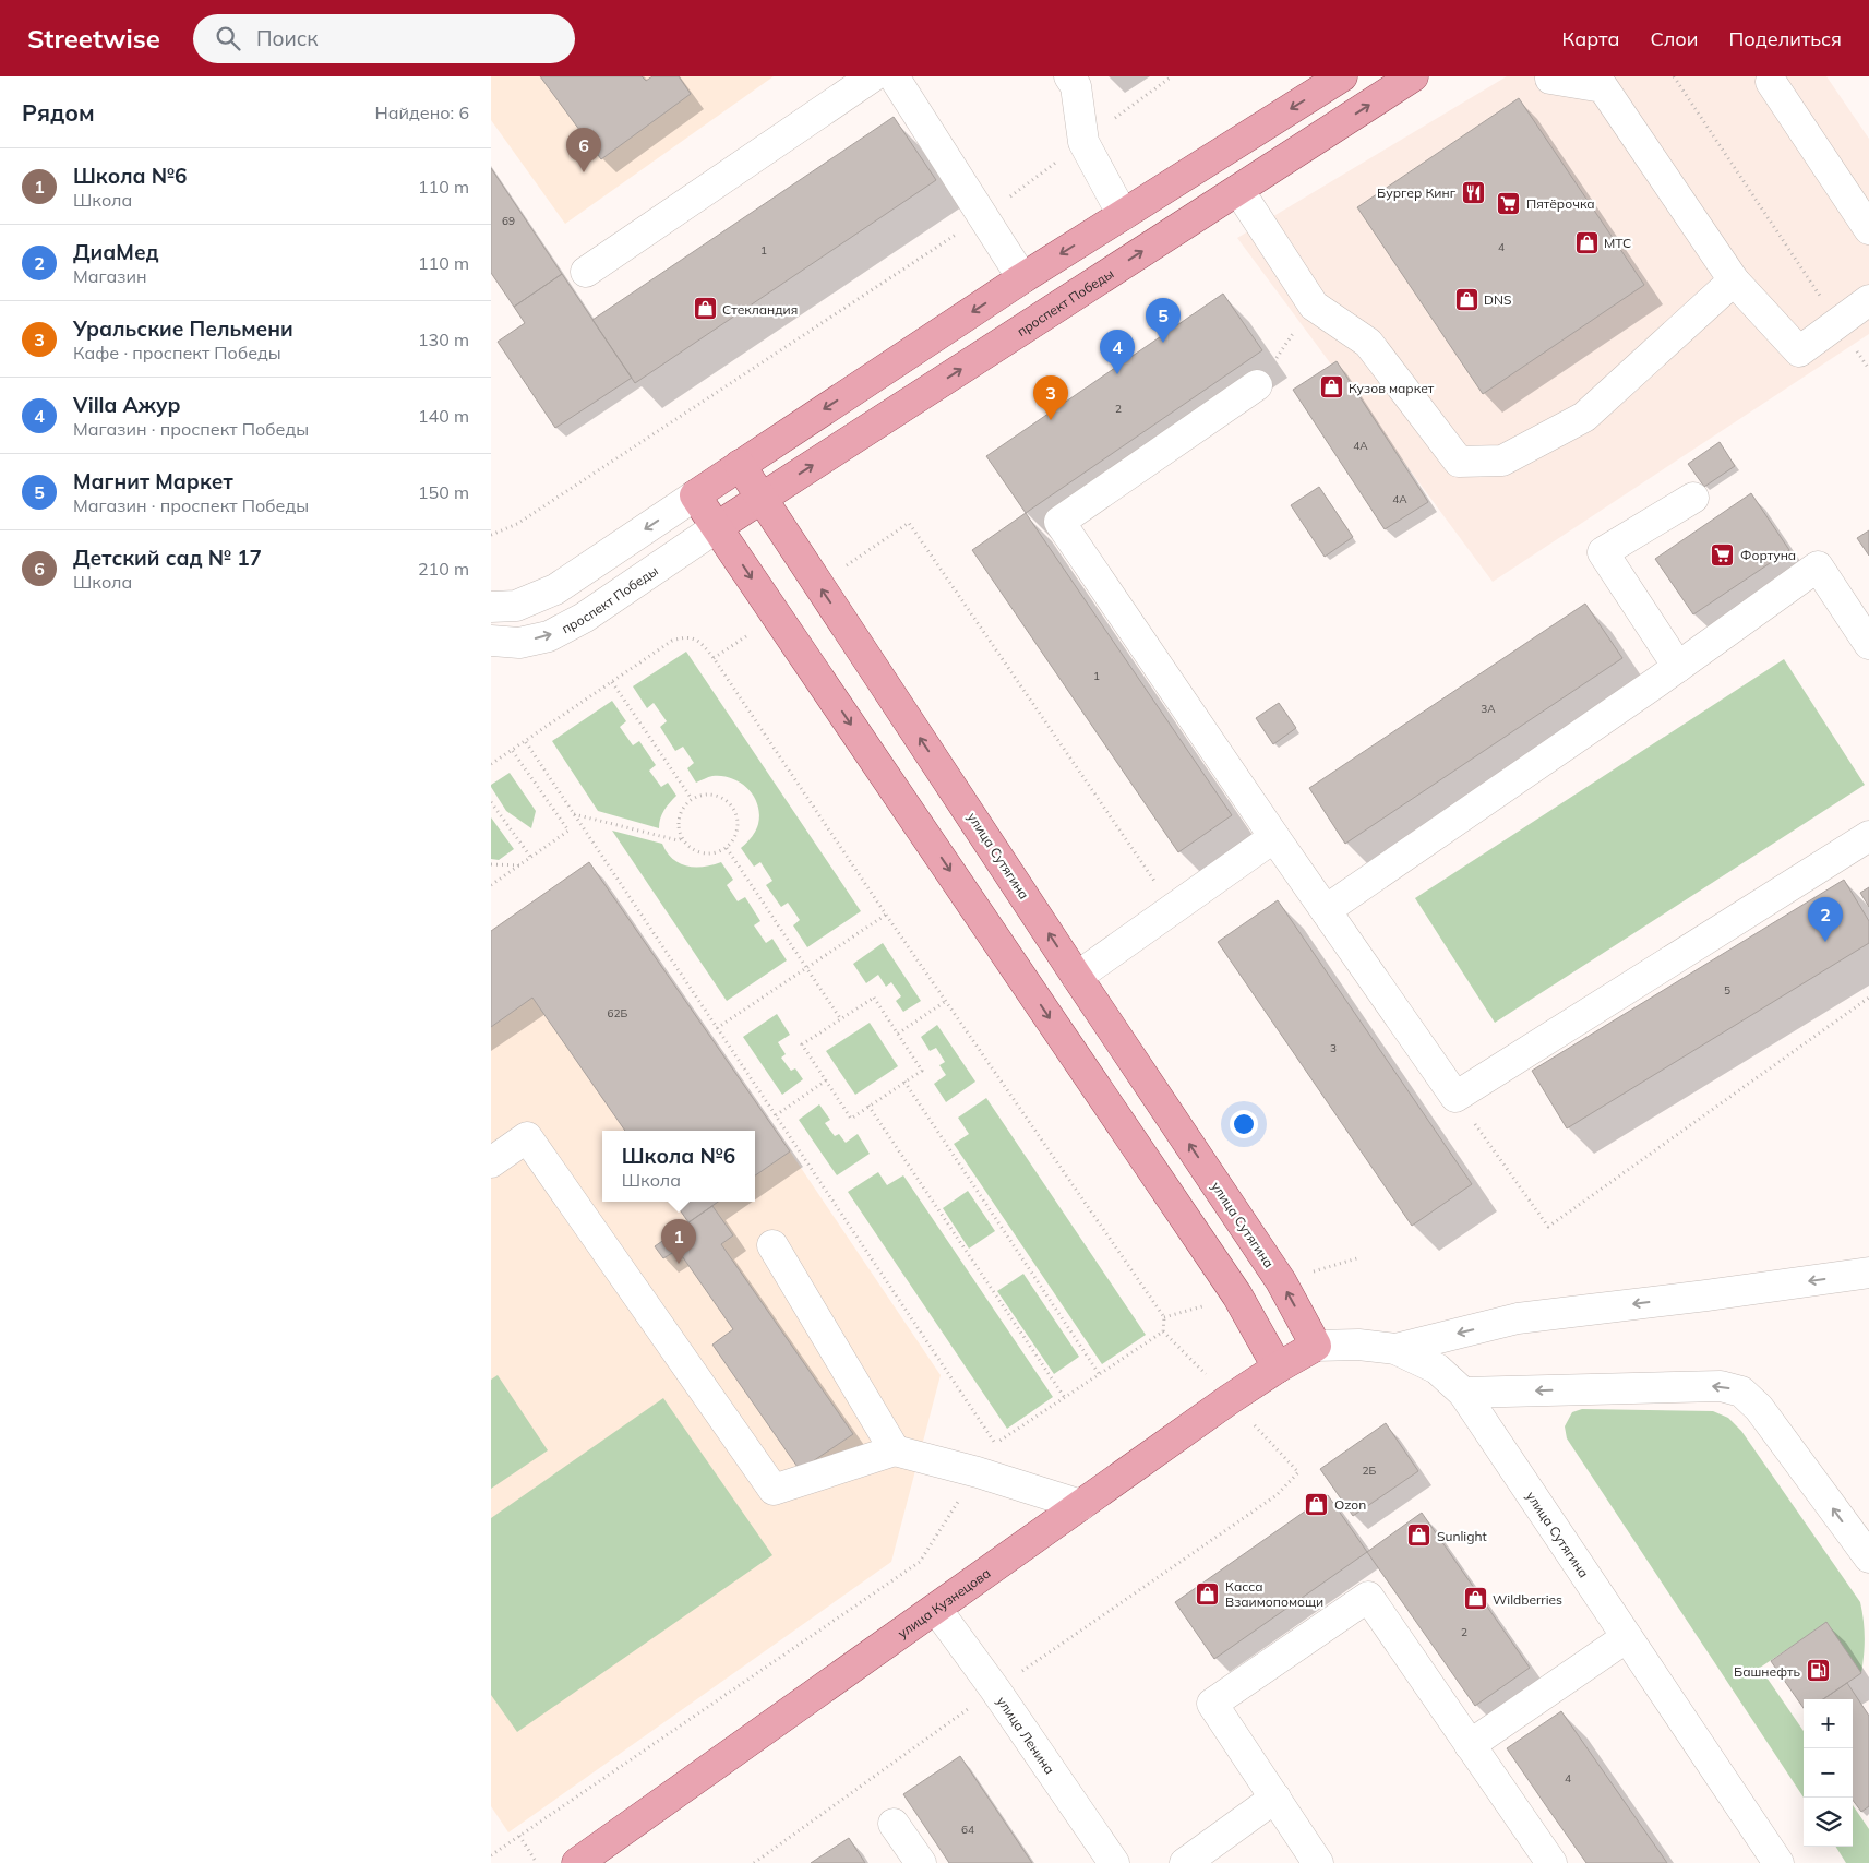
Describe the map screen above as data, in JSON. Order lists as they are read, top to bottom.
{
  "streets": {
    "main road": ["проспект Победы", "улица Сутягина", "улица Кузнецова"],
    "street": ["улица Ленина"]
  },
  "crossings": [
    ["проспект Победы", "улица Сутягина"],
    ["улица Сутягина", "улица Кузнецова"],
    ["улица Кузнецова", "улица Ленина"]
  ],
  "places": {
    "restaurant": ["Бургер Кинг"],
    "supermarket": ["Пятёрочка", "Фортуна"],
    "shop": [
      "МТС",
      "DNS",
      "Стекландия",
      "Кузов маркет",
      "Ozon",
      "Sunlight",
      "Касса Взаимопомощи",
      "Wildberries"
    ],
    "fuel station": ["Башнефть"]
  },
  "house_numbers": [
    "69",
    "4",
    "1",
    "2",
    "4А",
    "4А",
    "1",
    "3А",
    "5",
    "62Б",
    "3",
    "2Б",
    "2",
    "4",
    "64"
  ],
  "page": {
    "header": "Streetwise",
    "search": "Поиск",
    "nav": ["Карта", "Слои", "Поделиться"],
    "heading": ["Рядом", "Найдено: 6"],
    "pins": [
      "6",
      "5",
      "4",
      "3",
      "2",
      "1"
    ],
    "list": [
      {
        "mark": "1",
        "name": "Школа №6",
        "note": "Школа",
        "value": "110 m"
      },
      {
        "mark": "2",
        "name": "ДиаМед",
        "note": "Магазин",
        "value": "110 m"
      },
      {
        "mark": "3",
        "name": "Уральские Пельмени",
        "note": "Кафе · проспект Победы",
        "value": "130 m"
      },
      {
        "mark": "4",
        "name": "Villa Ажур",
        "note": "Магазин · проспект Победы",
        "value": "140 m"
      },
      {
        "mark": "5",
        "name": "Магнит Маркет",
        "note": "Магазин · проспект Победы",
        "value": "150 m"
      },
      {
        "mark": "6",
        "name": "Детский сад № 17",
        "note": "Школа",
        "value": "210 m"
      }
    ],
    "popup": ["Школа №6", "Школа"],
    "map_buttons": ["+", "−"]
  }
}
